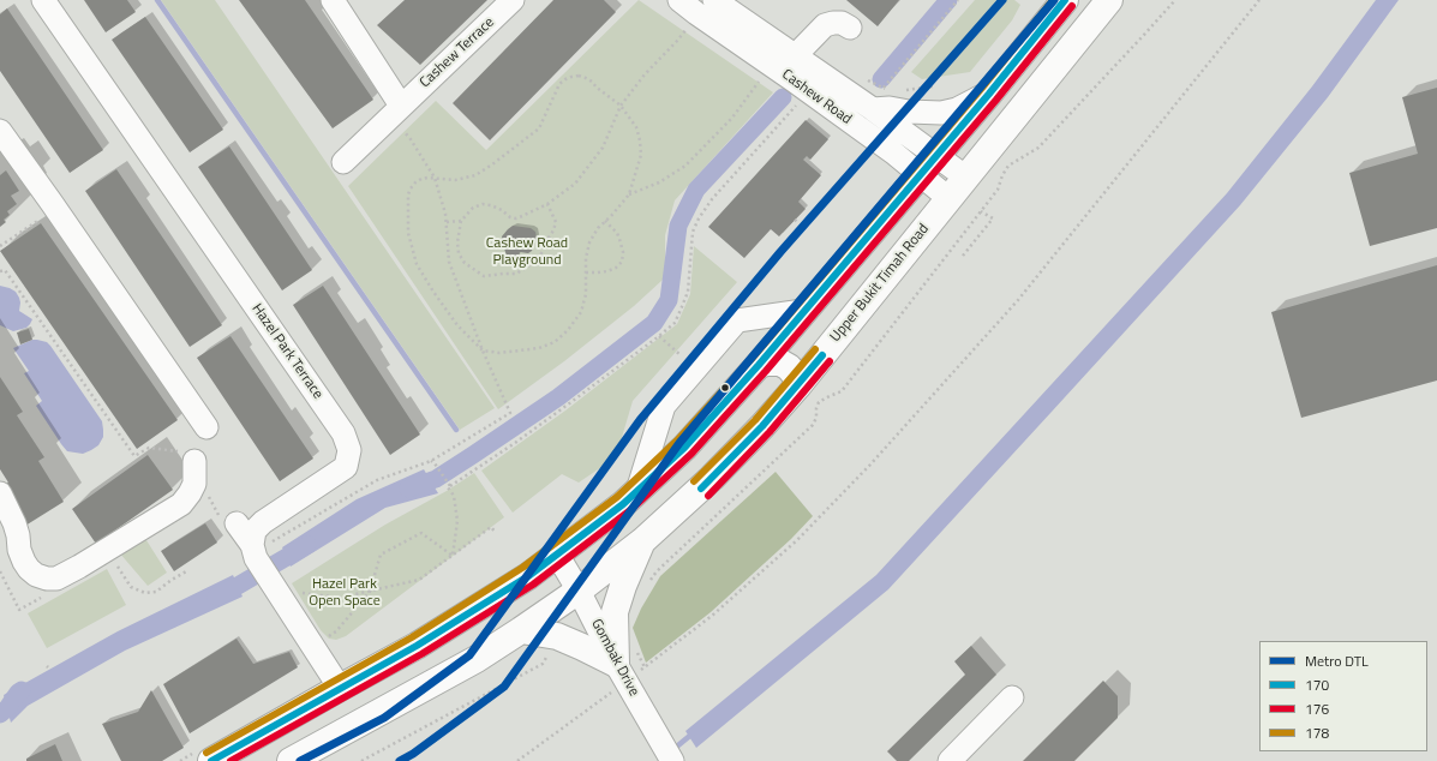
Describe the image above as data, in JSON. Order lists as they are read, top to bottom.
{
  "streets": {
    "highway": ["Upper Bukit Timah Road"],
    "street": [
      "Cashew Terrace",
      "Cashew Road",
      "Hazel Park Terrace",
      "Gombak Drive"
    ]
  },
  "crossings": [
    ["Cashew Road", "Upper Bukit Timah Road"],
    ["Upper Bukit Timah Road", "Gombak Drive"]
  ],
  "parks": ["Cashew Road Playground", "Hazel Park Open Space"],
  "lines": [
    "metro line DTL",
    "transit line 170",
    "transit line 178",
    "transit line 176"
  ],
  "legend": [
    "Metro DTL",
    "170",
    "176",
    "178"
  ]
}
